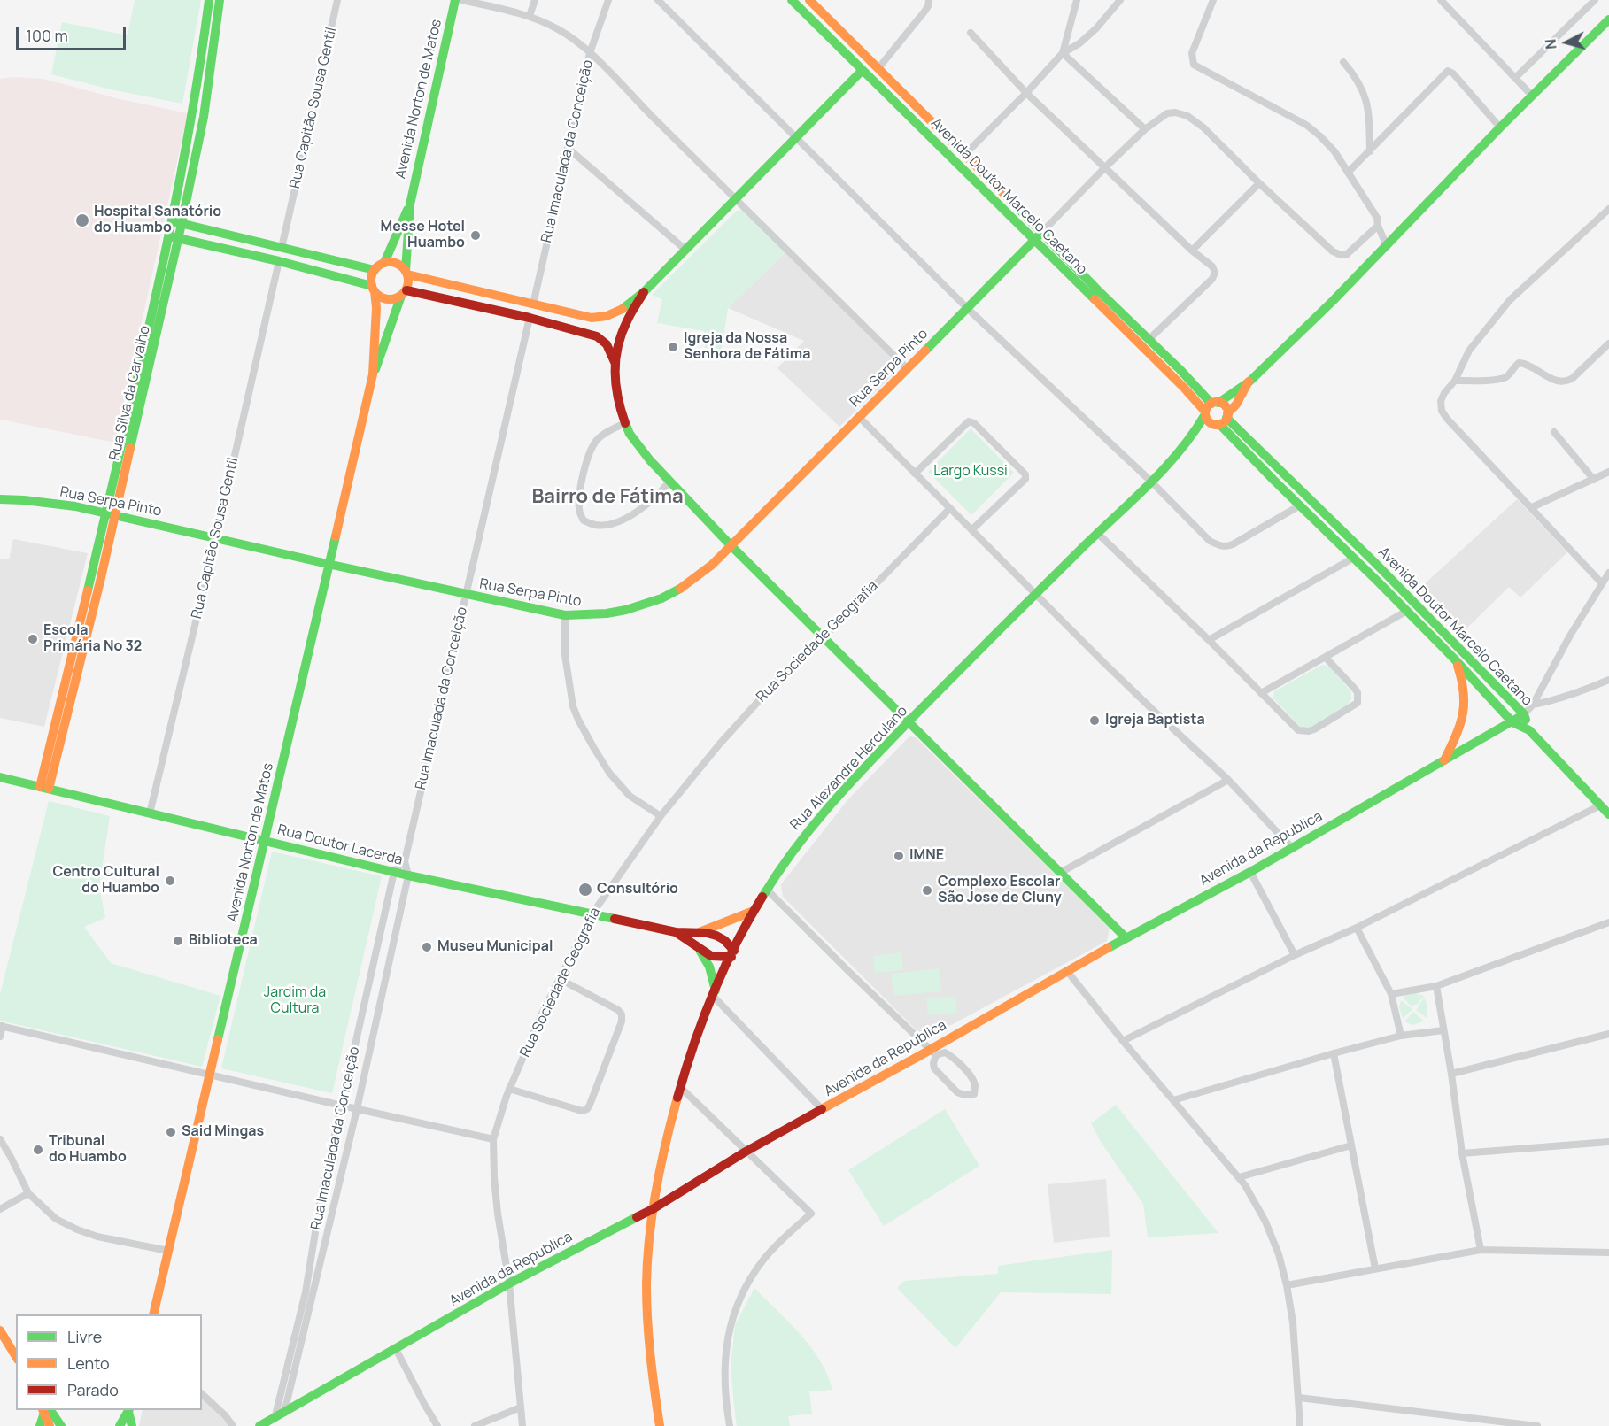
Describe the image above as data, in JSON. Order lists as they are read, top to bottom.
{
  "streets": {
    "street": [
      "Avenida Norton de Matos",
      "Rua Capitão Sousa Gentil",
      "Rua Imaculada da Conceição",
      "Avenida Doutor Marcelo Caetano",
      "Rua Serpa Pinto",
      "Rua Silva da Carvalho",
      "Rua Sociedade Geografia",
      "Rua Alexandre Herculano",
      "Rua Doutor Lacerda",
      "Avenida da Republica"
    ]
  },
  "crossings": [
    ["Avenida Norton de Matos", "Rua Serpa Pinto"],
    ["Avenida Norton de Matos", "Rua Doutor Lacerda"],
    ["Rua Capitão Sousa Gentil", "Rua Serpa Pinto"],
    ["Rua Capitão Sousa Gentil", "Rua Doutor Lacerda"],
    ["Rua Imaculada da Conceição", "Rua Serpa Pinto"],
    ["Rua Imaculada da Conceição", "Rua Doutor Lacerda"],
    ["Rua Imaculada da Conceição", "Avenida da Republica"],
    ["Avenida Doutor Marcelo Caetano", "Rua Serpa Pinto"],
    ["Avenida Doutor Marcelo Caetano", "Rua Alexandre Herculano"],
    ["Avenida Doutor Marcelo Caetano", "Avenida da Republica"],
    ["Rua Serpa Pinto", "Rua Silva da Carvalho"],
    ["Rua Silva da Carvalho", "Rua Doutor Lacerda"],
    ["Rua Sociedade Geografia", "Rua Doutor Lacerda"],
    ["Rua Sociedade Geografia", "Avenida da Republica"],
    ["Rua Alexandre Herculano", "Rua Doutor Lacerda"],
    ["Rua Alexandre Herculano", "Avenida da Republica"]
  ],
  "districts": ["Bairro de Fátima"],
  "parks": ["Largo Kussi", "Jardim da Cultura"],
  "places": [
    "Hospital Sanatório do Huambo",
    "Messe Hotel Huambo",
    "Igreja da Nossa Senhora de Fátima",
    "Escola Primária No 32",
    "Igreja Baptista",
    "IMNE",
    "Centro Cultural do Huambo",
    "Consultório",
    "Complexo Escolar São Jose de Cluny",
    "Biblioteca",
    "Museu Municipal",
    "Said Mingas",
    "Tribunal do Huambo"
  ],
  "legend": ["Livre", "Lento", "Parado"],
  "scale_bar": "100 m",
  "north": "left"
}
